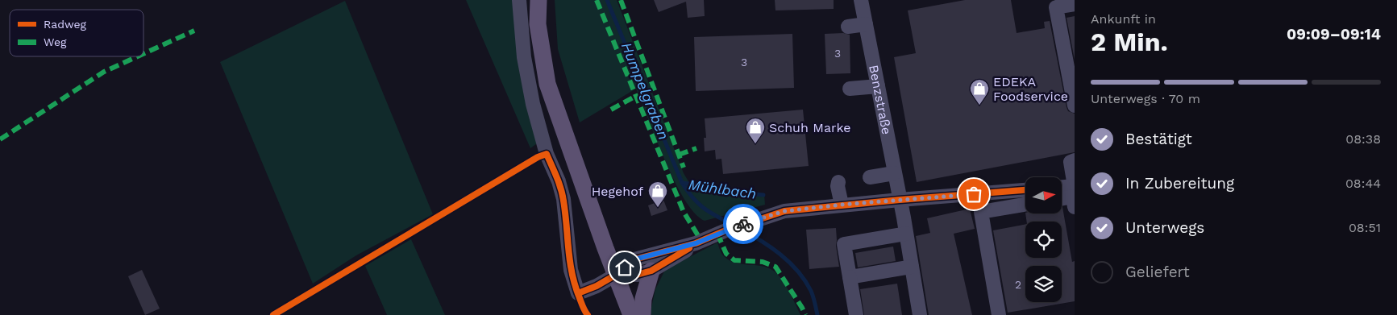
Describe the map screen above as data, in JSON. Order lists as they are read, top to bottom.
{
  "streets": {
    "street": ["Benzstraße"]
  },
  "water": ["Humpelgraben", "Mühlbach"],
  "places": {
    "shop": ["EDEKA Foodservice", "Schuh Marke", "Hegehof"]
  },
  "house_numbers": ["3", "3", "2"],
  "legend": ["Radweg", "Weg"],
  "north": "right",
  "page": {
    "heading": ["2 Min.", "Ankunft in", "09:09–09:14"],
    "bar": "Unterwegs · 70 m",
    "list": [
      ["Bestätigt", "08:38"],
      ["In Zubereitung", "08:44"],
      ["Unterwegs", "08:51"],
      "Geliefert"
    ]
  }
}
